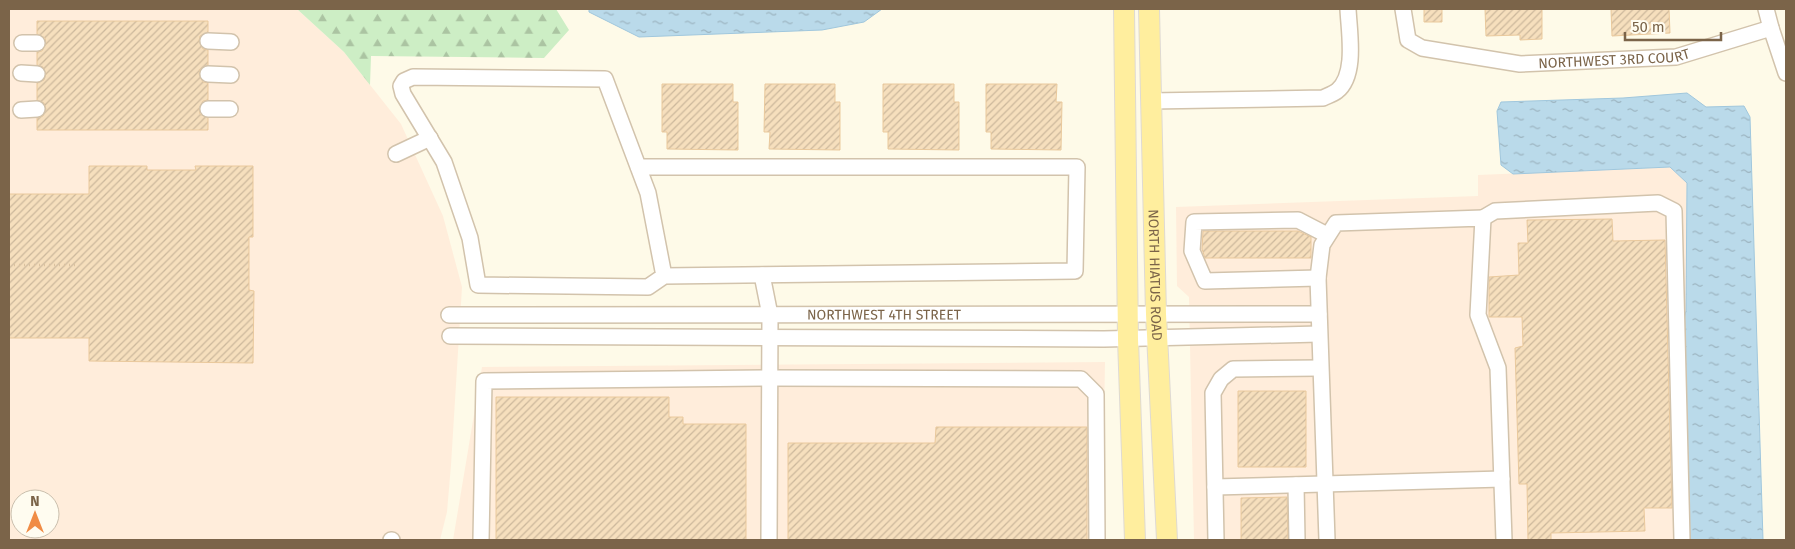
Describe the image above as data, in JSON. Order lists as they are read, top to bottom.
{
  "streets": {
    "main road": ["NORTH HIATUS ROAD"],
    "street": ["NORTHWEST 3RD COURT", "NORTHWEST 4TH STREET"]
  },
  "crossings": [
    ["NORTH HIATUS ROAD", "NORTHWEST 4TH STREET"]
  ],
  "scale_bar": "50 m",
  "north": "top"
}
